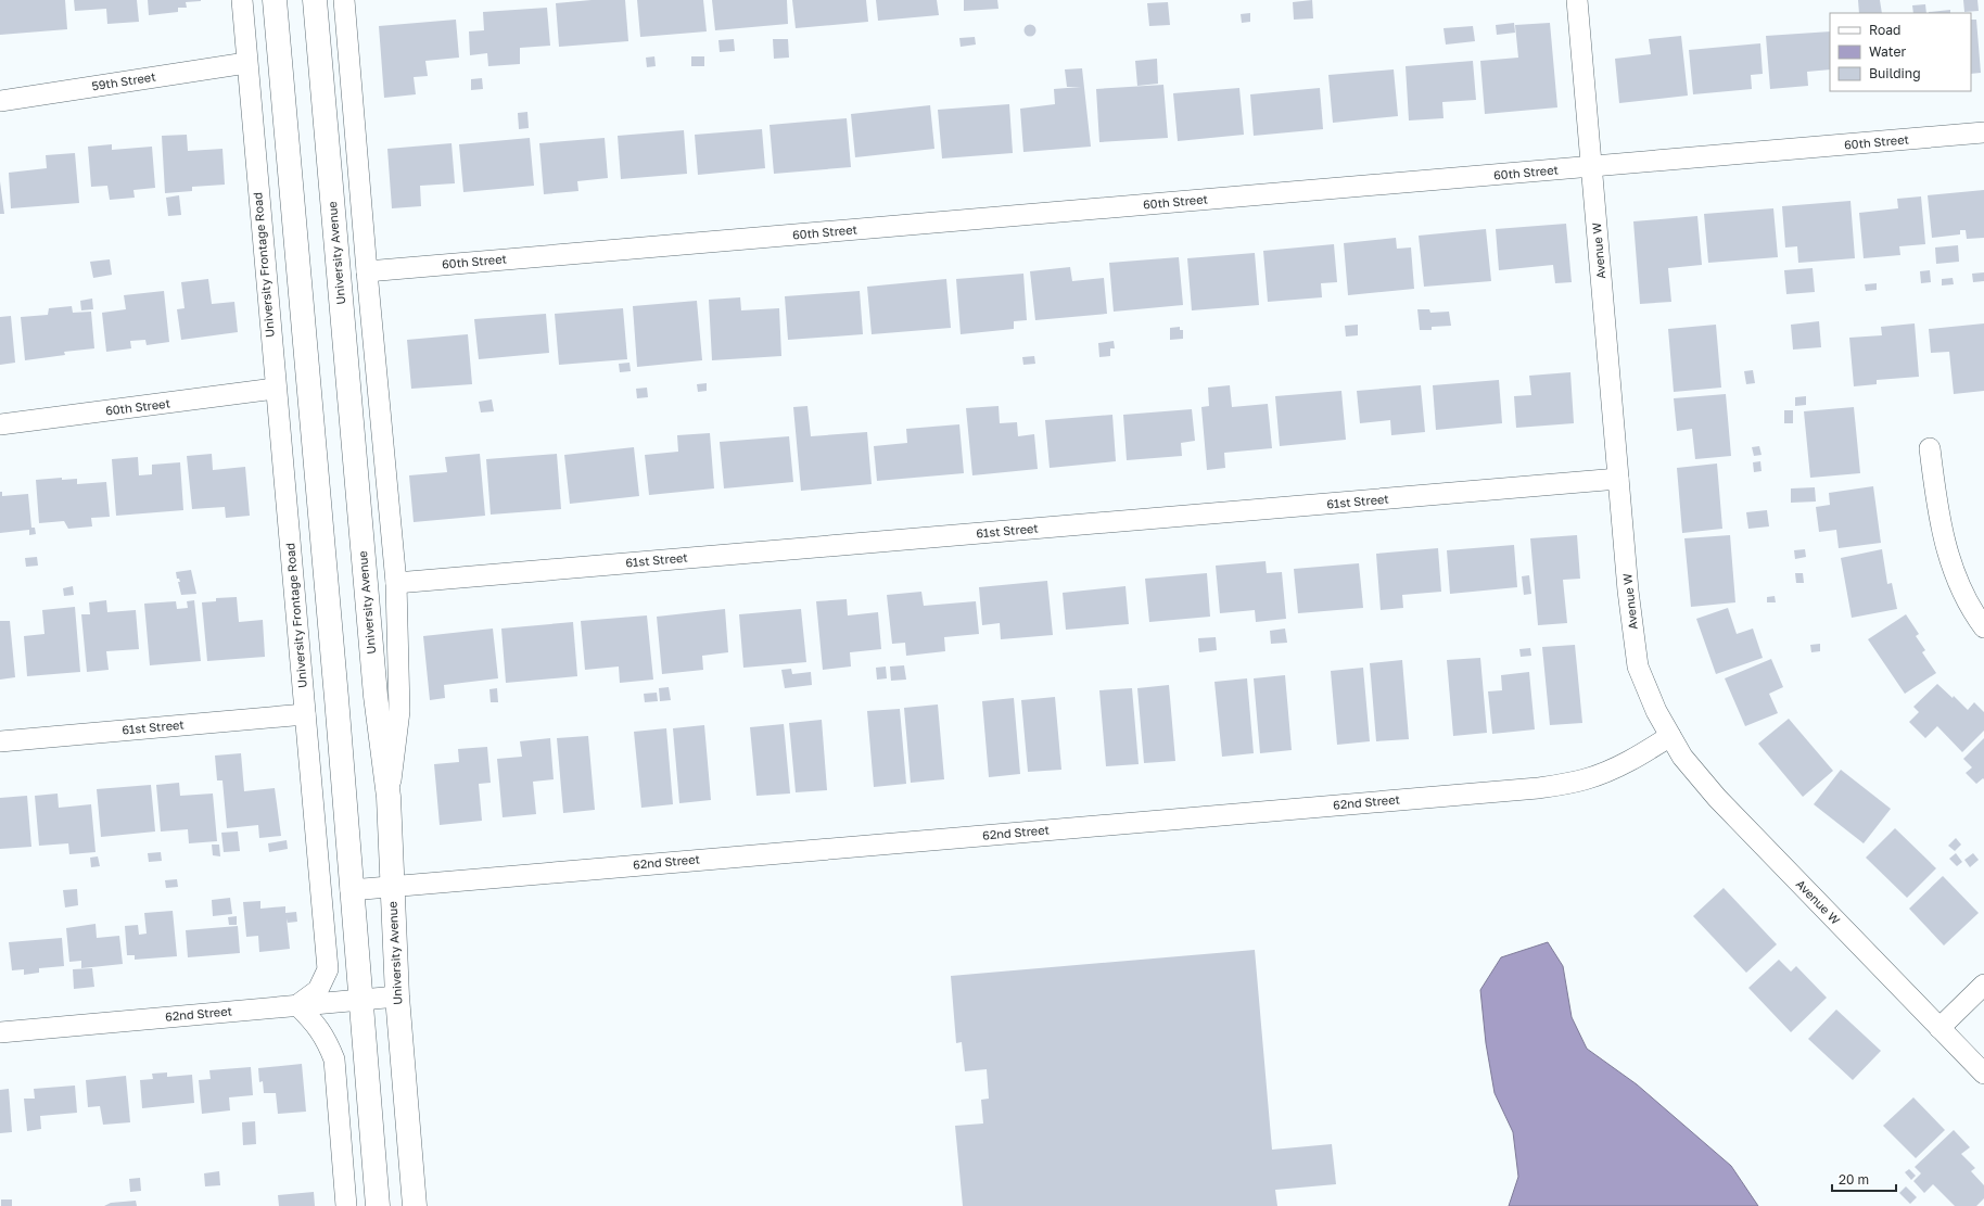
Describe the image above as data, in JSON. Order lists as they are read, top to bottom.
{
  "streets": {
    "main road": ["University Avenue"],
    "street": [
      "59th Street",
      "60th Street",
      "Avenue W",
      "University Frontage Road",
      "61st Street",
      "62nd Street"
    ]
  },
  "crossings": [
    ["59th Street", "University Frontage Road"],
    ["60th Street", "Avenue W"],
    ["60th Street", "University Frontage Road"],
    ["Avenue W", "61st Street"],
    ["Avenue W", "62nd Street"],
    ["University Avenue", "62nd Street"],
    ["University Frontage Road", "61st Street"],
    ["University Frontage Road", "62nd Street"]
  ],
  "legend": ["Road", "Water", "Building"],
  "scale_bar": "20 m"
}
